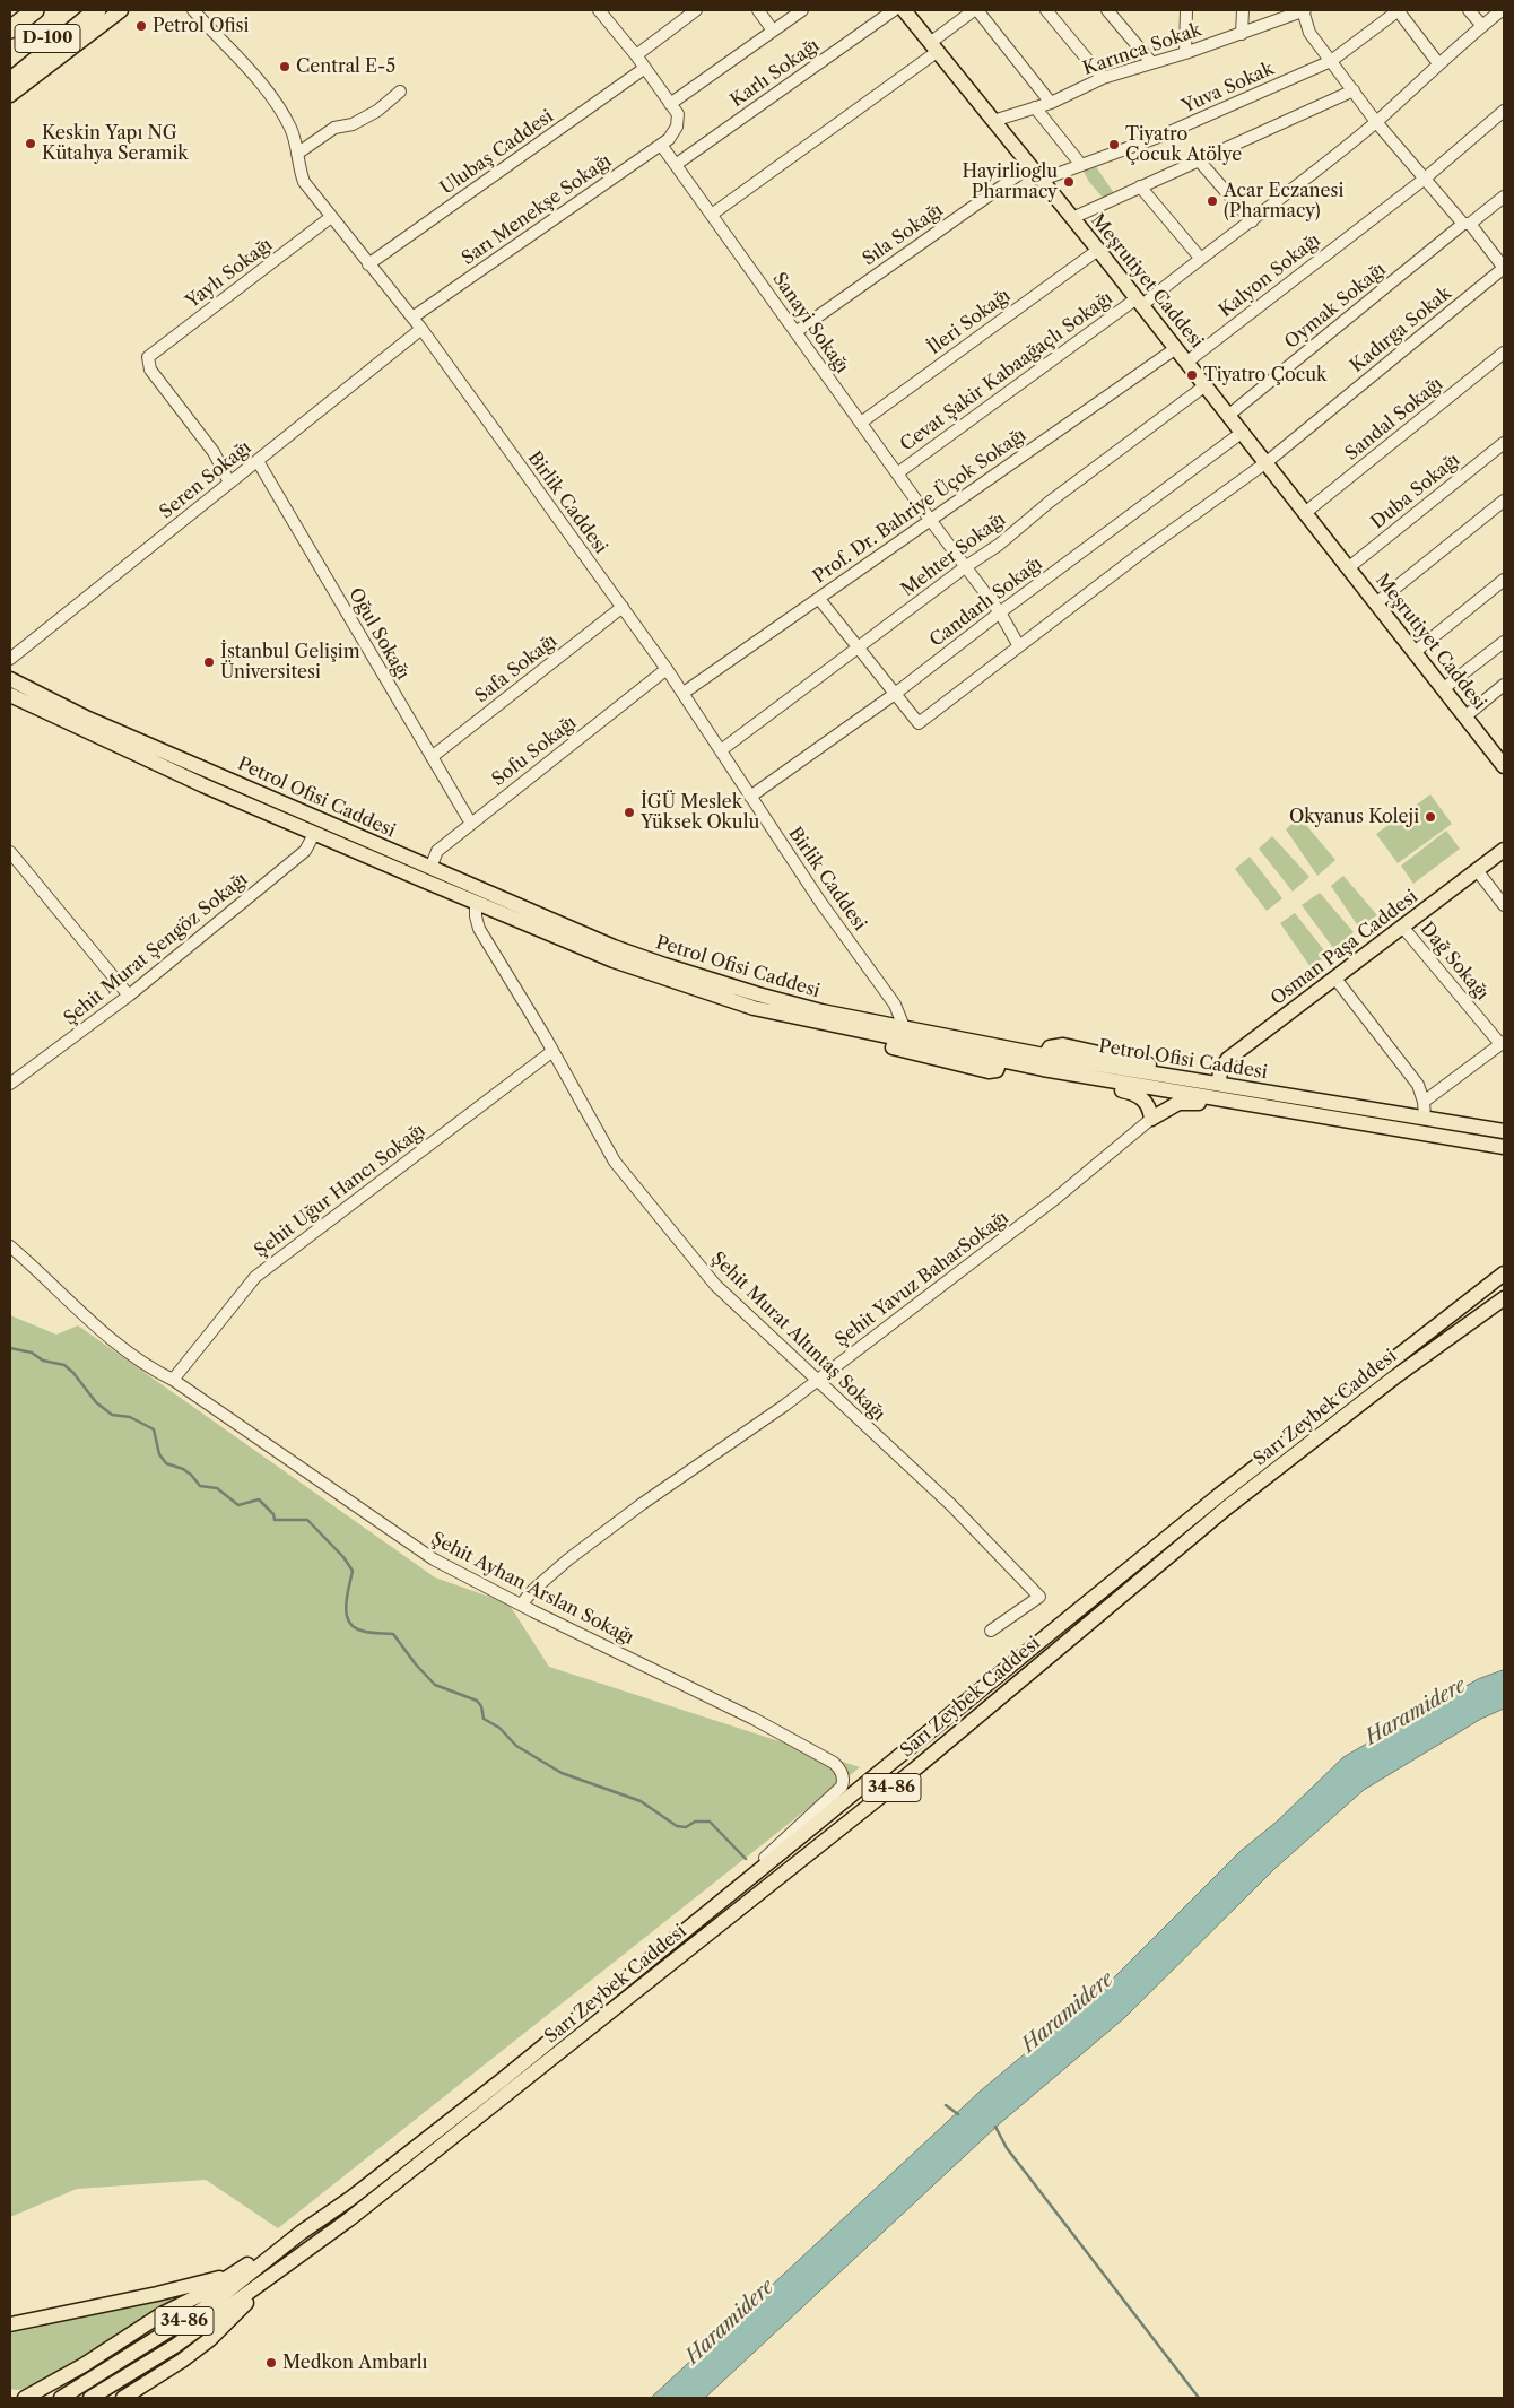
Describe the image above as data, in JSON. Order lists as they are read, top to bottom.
{
  "streets": {
    "highway": ["D-100"],
    "main road": [
      "Meşrutiyet Caddesi",
      "Petrol Ofisi Caddesi",
      "Osman Paşa Caddesi",
      "Sarı Zeybek Caddesi",
      "34-86"
    ],
    "street": [
      "Karınca Sokak",
      "Karlı Sokağı",
      "Yuva Sokak",
      "Ulubaş Caddesi",
      "Sarı Menekşe Sokağı",
      "Sıla Sokağı",
      "Yaylı Sokağı",
      "Kalyon Sokağı",
      "Oymak Sokağı",
      "İleri Sokağı",
      "Sanayi Sokağı",
      "Kadırga Sokak",
      "Cevat Şakir Kabaağaçlı Sokağı",
      "Sandal Sokağı",
      "Seren Sokağı",
      "Duba Sokağı",
      "Birlik Caddesi",
      "Prof. Dr. Bahriye Üçok Sokağı",
      "Mehter Sokağı",
      "Candarlı Sokağı",
      "Oğul Sokağı",
      "Safa Sokağı",
      "Sofu Sokağı",
      "Şehit Murat Şengöz Sokağı",
      "Dağ Sokağı",
      "Şehit Uğur Hancı Sokağı",
      "Şehit Yavuz BaharSokağı",
      "Şehit Murat Altıntaş Sokağı",
      "Şehit Ayhan Arslan Sokağı"
    ]
  },
  "crossings": [
    ["Karınca Sokak", "Meşrutiyet Caddesi"],
    ["Karlı Sokağı", "Sanayi Sokağı"],
    ["Yuva Sokak", "Meşrutiyet Caddesi"],
    ["Ulubaş Caddesi", "Birlik Caddesi"],
    ["Sarı Menekşe Sokağı", "Sanayi Sokağı"],
    ["Sarı Menekşe Sokağı", "Birlik Caddesi"],
    ["Sıla Sokağı", "Meşrutiyet Caddesi"],
    ["Sıla Sokağı", "Sanayi Sokağı"],
    ["Yaylı Sokağı", "Seren Sokağı"],
    ["Yaylı Sokağı", "Birlik Caddesi"],
    ["Kalyon Sokağı", "Meşrutiyet Caddesi"],
    ["Meşrutiyet Caddesi", "Oymak Sokağı"],
    ["Meşrutiyet Caddesi", "İleri Sokağı"],
    ["Meşrutiyet Caddesi", "Kadırga Sokak"],
    ["Meşrutiyet Caddesi", "Cevat Şakir Kabaağaçlı Sokağı"],
    ["Meşrutiyet Caddesi", "Sandal Sokağı"],
    ["Meşrutiyet Caddesi", "Duba Sokağı"],
    ["Meşrutiyet Caddesi", "Prof. Dr. Bahriye Üçok Sokağı"],
    ["Meşrutiyet Caddesi", "Mehter Sokağı"],
    ["Meşrutiyet Caddesi", "Candarlı Sokağı"],
    ["İleri Sokağı", "Sanayi Sokağı"],
    ["Sanayi Sokağı", "Kadırga Sokak"],
    ["Sanayi Sokağı", "Cevat Şakir Kabaağaçlı Sokağı"],
    ["Sanayi Sokağı", "Prof. Dr. Bahriye Üçok Sokağı"],
    ["Sanayi Sokağı", "Mehter Sokağı"],
    ["Sanayi Sokağı", "Candarlı Sokağı"],
    ["Kadırga Sokak", "Candarlı Sokağı"],
    ["Seren Sokağı", "Birlik Caddesi"],
    ["Seren Sokağı", "Oğul Sokağı"],
    ["Birlik Caddesi", "Prof. Dr. Bahriye Üçok Sokağı"],
    ["Birlik Caddesi", "Mehter Sokağı"],
    ["Birlik Caddesi", "Candarlı Sokağı"],
    ["Birlik Caddesi", "Safa Sokağı"],
    ["Birlik Caddesi", "Sofu Sokağı"],
    ["Birlik Caddesi", "Petrol Ofisi Caddesi"],
    ["Oğul Sokağı", "Safa Sokağı"],
    ["Oğul Sokağı", "Sofu Sokağı"],
    ["Sofu Sokağı", "Petrol Ofisi Caddesi"],
    ["Petrol Ofisi Caddesi", "Osman Paşa Caddesi"],
    ["Petrol Ofisi Caddesi", "Şehit Murat Şengöz Sokağı"],
    ["Petrol Ofisi Caddesi", "Şehit Murat Altıntaş Sokağı"],
    ["Osman Paşa Caddesi", "Dağ Sokağı"],
    ["Şehit Uğur Hancı Sokağı", "Şehit Murat Altıntaş Sokağı"],
    ["Şehit Uğur Hancı Sokağı", "Şehit Ayhan Arslan Sokağı"],
    ["Şehit Yavuz BaharSokağı", "Şehit Murat Altıntaş Sokağı"],
    ["Şehit Yavuz BaharSokağı", "Şehit Ayhan Arslan Sokağı"],
    ["Sarı Zeybek Caddesi", "Şehit Ayhan Arslan Sokağı"],
    ["Sarı Zeybek Caddesi", "34-86"]
  ],
  "water": ["Haramidere"],
  "places": [
    "Petrol Ofisi",
    "Central E-5",
    "Keskin Yapı NG Kütahya Seramik",
    "Tiyatro Çocuk Atölye",
    "Hayirlioglu Pharmacy",
    "Acar Eczanesi (Pharmacy)",
    "Tiyatro Çocuk",
    "İstanbul Gelişim Üniversitesi",
    "İGÜ Meslek Yüksek Okulu",
    "Okyanus Koleji",
    "Medkon Ambarlı"
  ]
}
